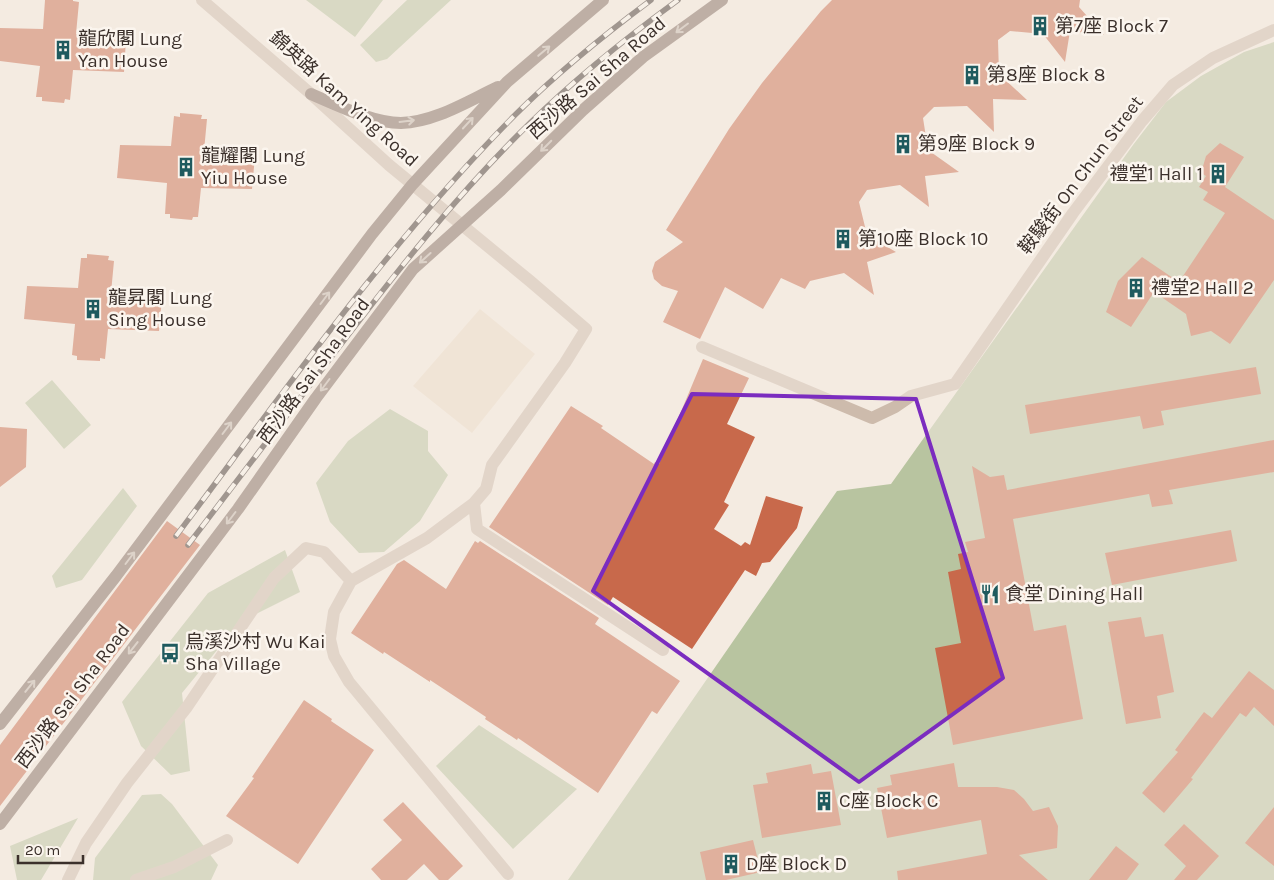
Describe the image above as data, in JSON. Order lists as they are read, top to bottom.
{
  "streets": {
    "main road": ["西沙路 Sai Sha Road"],
    "street": ["錦英路 Kam Ying Road", "鞍駿街 On Chun Street"]
  },
  "crossings": [
    ["西沙路 Sai Sha Road", "錦英路 Kam Ying Road"]
  ],
  "places": {
    "building": [
      "第7座 Block 7",
      "龍欣閣 Lung Yan House",
      "第8座 Block 8",
      "第9座 Block 9",
      "龍耀閣 Lung Yiu House",
      "禮堂1 Hall 1",
      "第10座 Block 10",
      "禮堂2 Hall 2",
      "龍昇閣 Lung Sing House",
      "C座 Block C",
      "D座 Block D"
    ],
    "restaurant": ["食堂 Dining Hall"],
    "bus stop": ["烏溪沙村 Wu Kai Sha Village"]
  },
  "scale_bar": "20 m"
}
